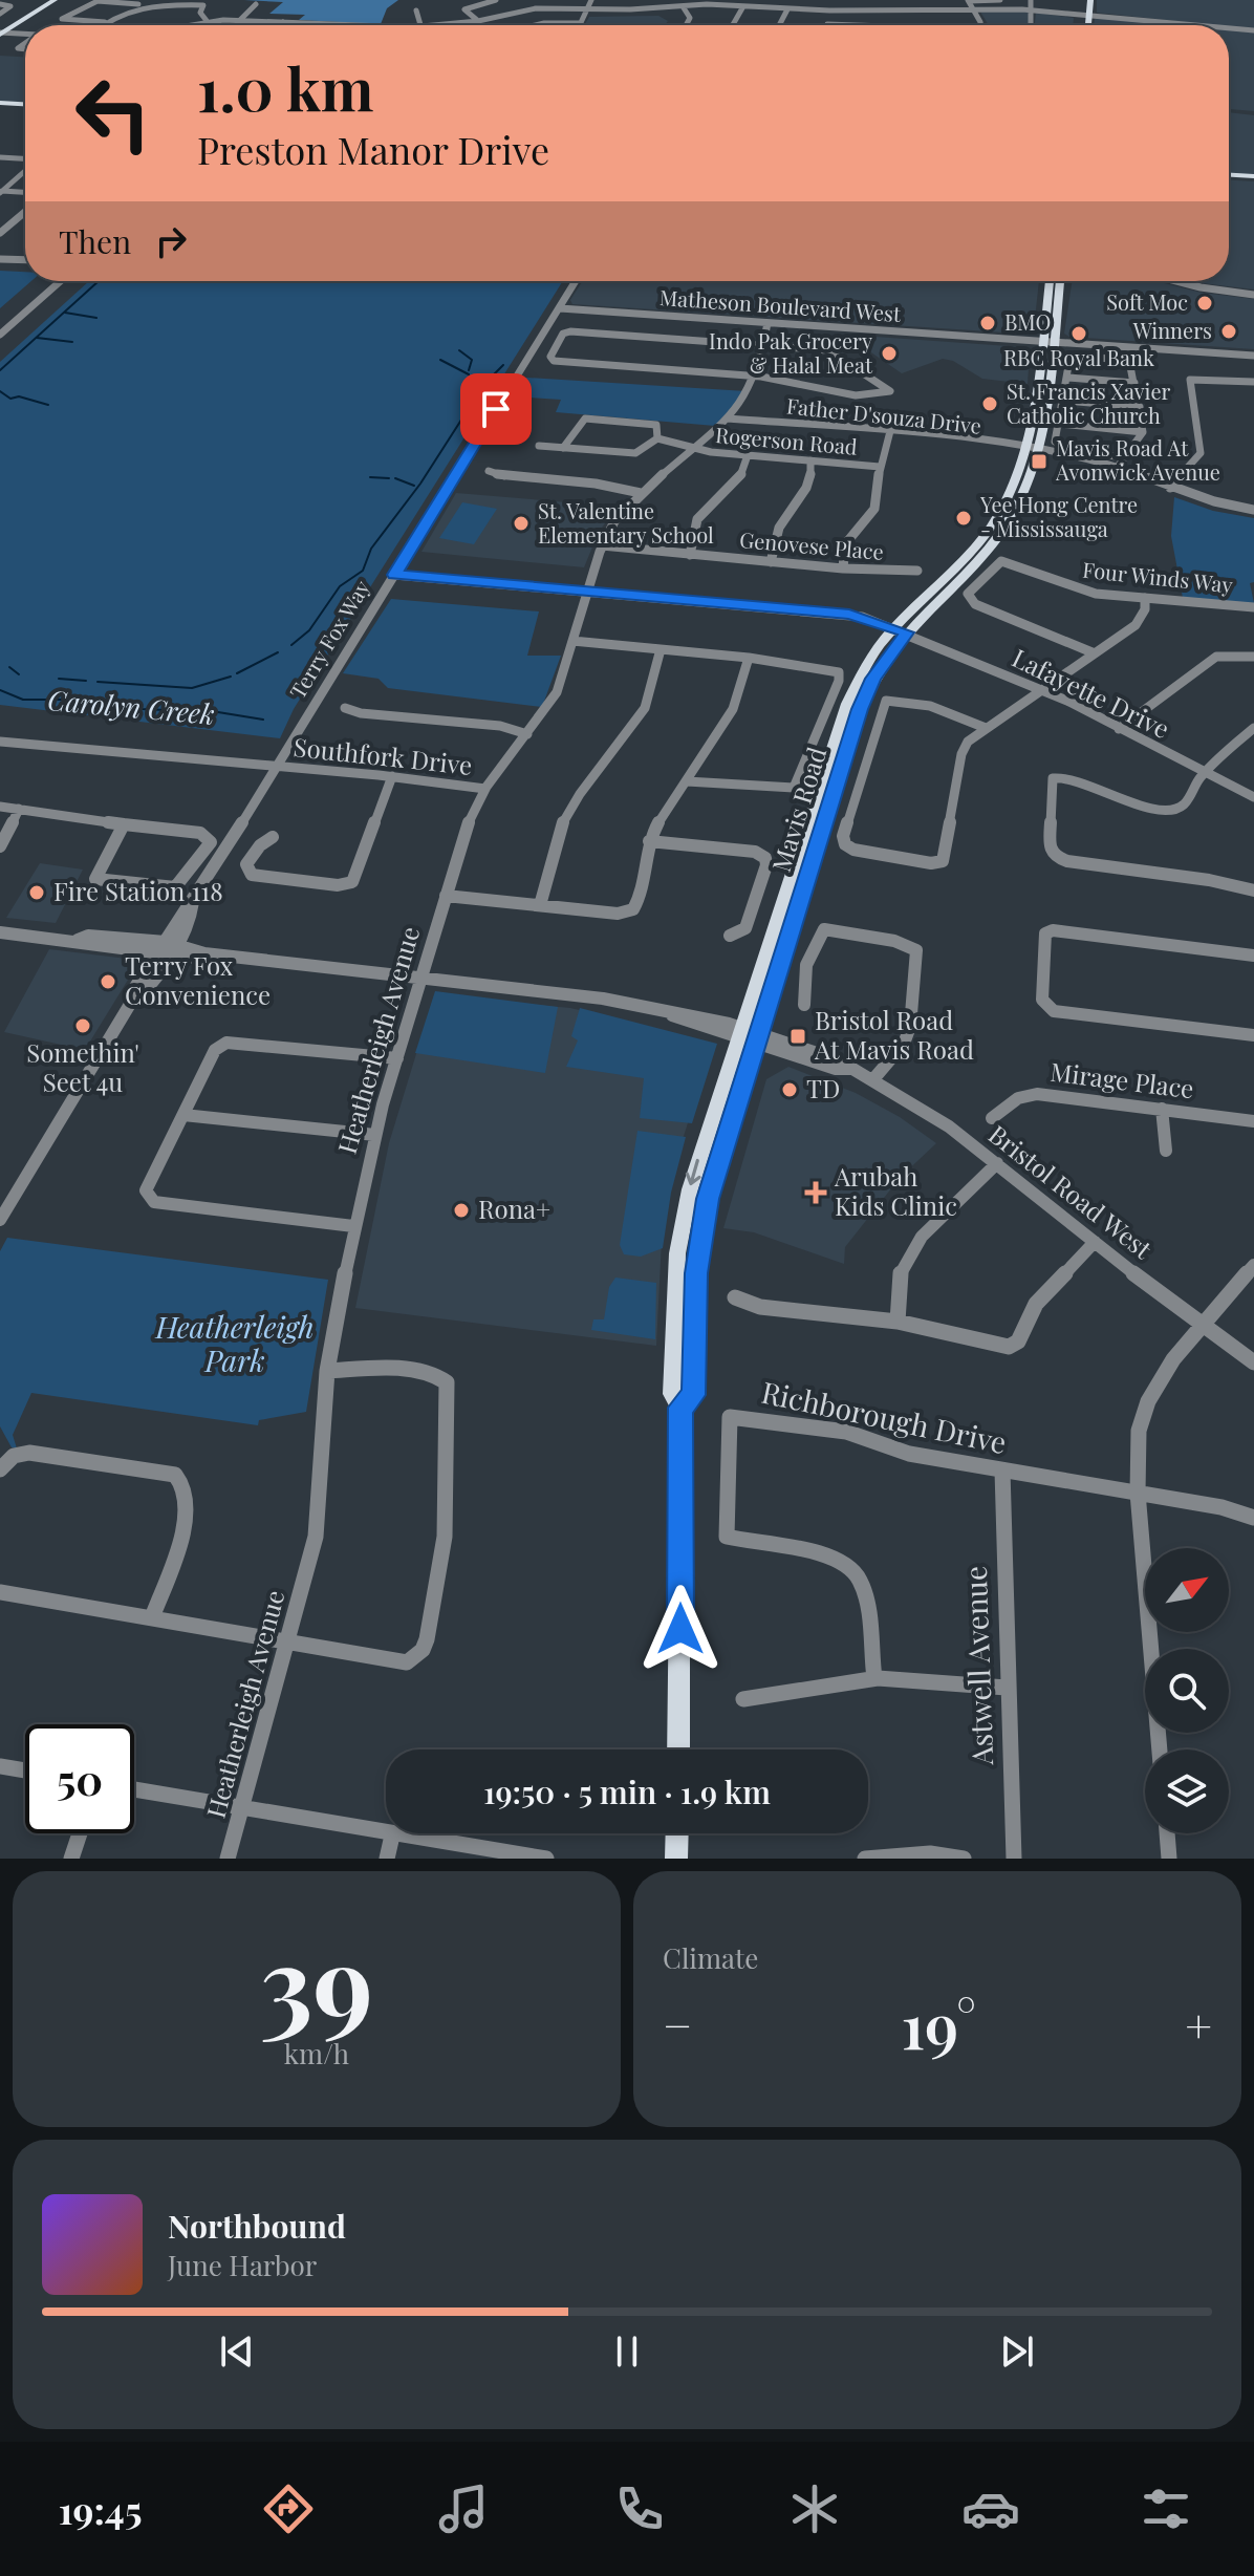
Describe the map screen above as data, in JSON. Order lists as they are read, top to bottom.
{
  "streets": {
    "main road": ["Mavis Road"],
    "street": [
      "Matheson Boulevard West",
      "Father D'souza Drive",
      "Rogerson Road",
      "Genovese Place",
      "Four Winds Way",
      "Terry Fox Way",
      "Lafayette Drive",
      "Southfork Drive",
      "Heatherleigh Avenue",
      "Mirage Place",
      "Bristol Road West",
      "Richborough Drive",
      "Astwell Avenue"
    ]
  },
  "crossings": [
    ["Matheson Boulevard West", "Terry Fox Way"],
    ["Matheson Boulevard West", "Mavis Road"],
    ["Matheson Boulevard West", "Heatherleigh Avenue"],
    ["Father D'souza Drive", "Mavis Road"],
    ["Father D'souza Drive", "Heatherleigh Avenue"],
    ["Rogerson Road", "Heatherleigh Avenue"],
    ["Genovese Place", "Heatherleigh Avenue"],
    ["Terry Fox Way", "Lafayette Drive"],
    ["Terry Fox Way", "Southfork Drive"],
    ["Terry Fox Way", "Bristol Road West"],
    ["Lafayette Drive", "Mavis Road"],
    ["Lafayette Drive", "Heatherleigh Avenue"],
    ["Southfork Drive", "Heatherleigh Avenue"],
    ["Mavis Road", "Bristol Road West"],
    ["Heatherleigh Avenue", "Bristol Road West"],
    ["Richborough Drive", "Astwell Avenue"]
  ],
  "water": ["Carolyn Creek"],
  "parks": ["Heatherleigh Park"],
  "places": {
    "other": [
      "Soft Moc",
      "BMO",
      "Winners",
      "RBC Royal Bank",
      "Indo Pak Grocery & Halal Meat",
      "St. Francis Xavier Catholic Church",
      "Yee Hong Centre - Mississauga",
      "St. Valentine Elementary School",
      "Fire Station 118",
      "Terry Fox Convenience",
      "Somethin' Seet 4u",
      "TD",
      "Rona+"
    ],
    "transit": ["Mavis Road At Avonwick Avenue", "Bristol Road At Mavis Road"],
    "health": ["Arubah Kids Clinic"]
  },
  "north": "top right",
  "page": {
    "turn": ["1.0 km", "Preston Manor Drive"],
    "then": "Then",
    "limit": "50",
    "trip": "19:50 · 5 min · 1.9 km",
    "tile": [
      ["39", "km/h"],
      "Climate"
    ],
    "heat": ["−", "19°", "+"],
    "song": ["Northbound", "June Harbor"],
    "tabs": "19:45"
  }
}
